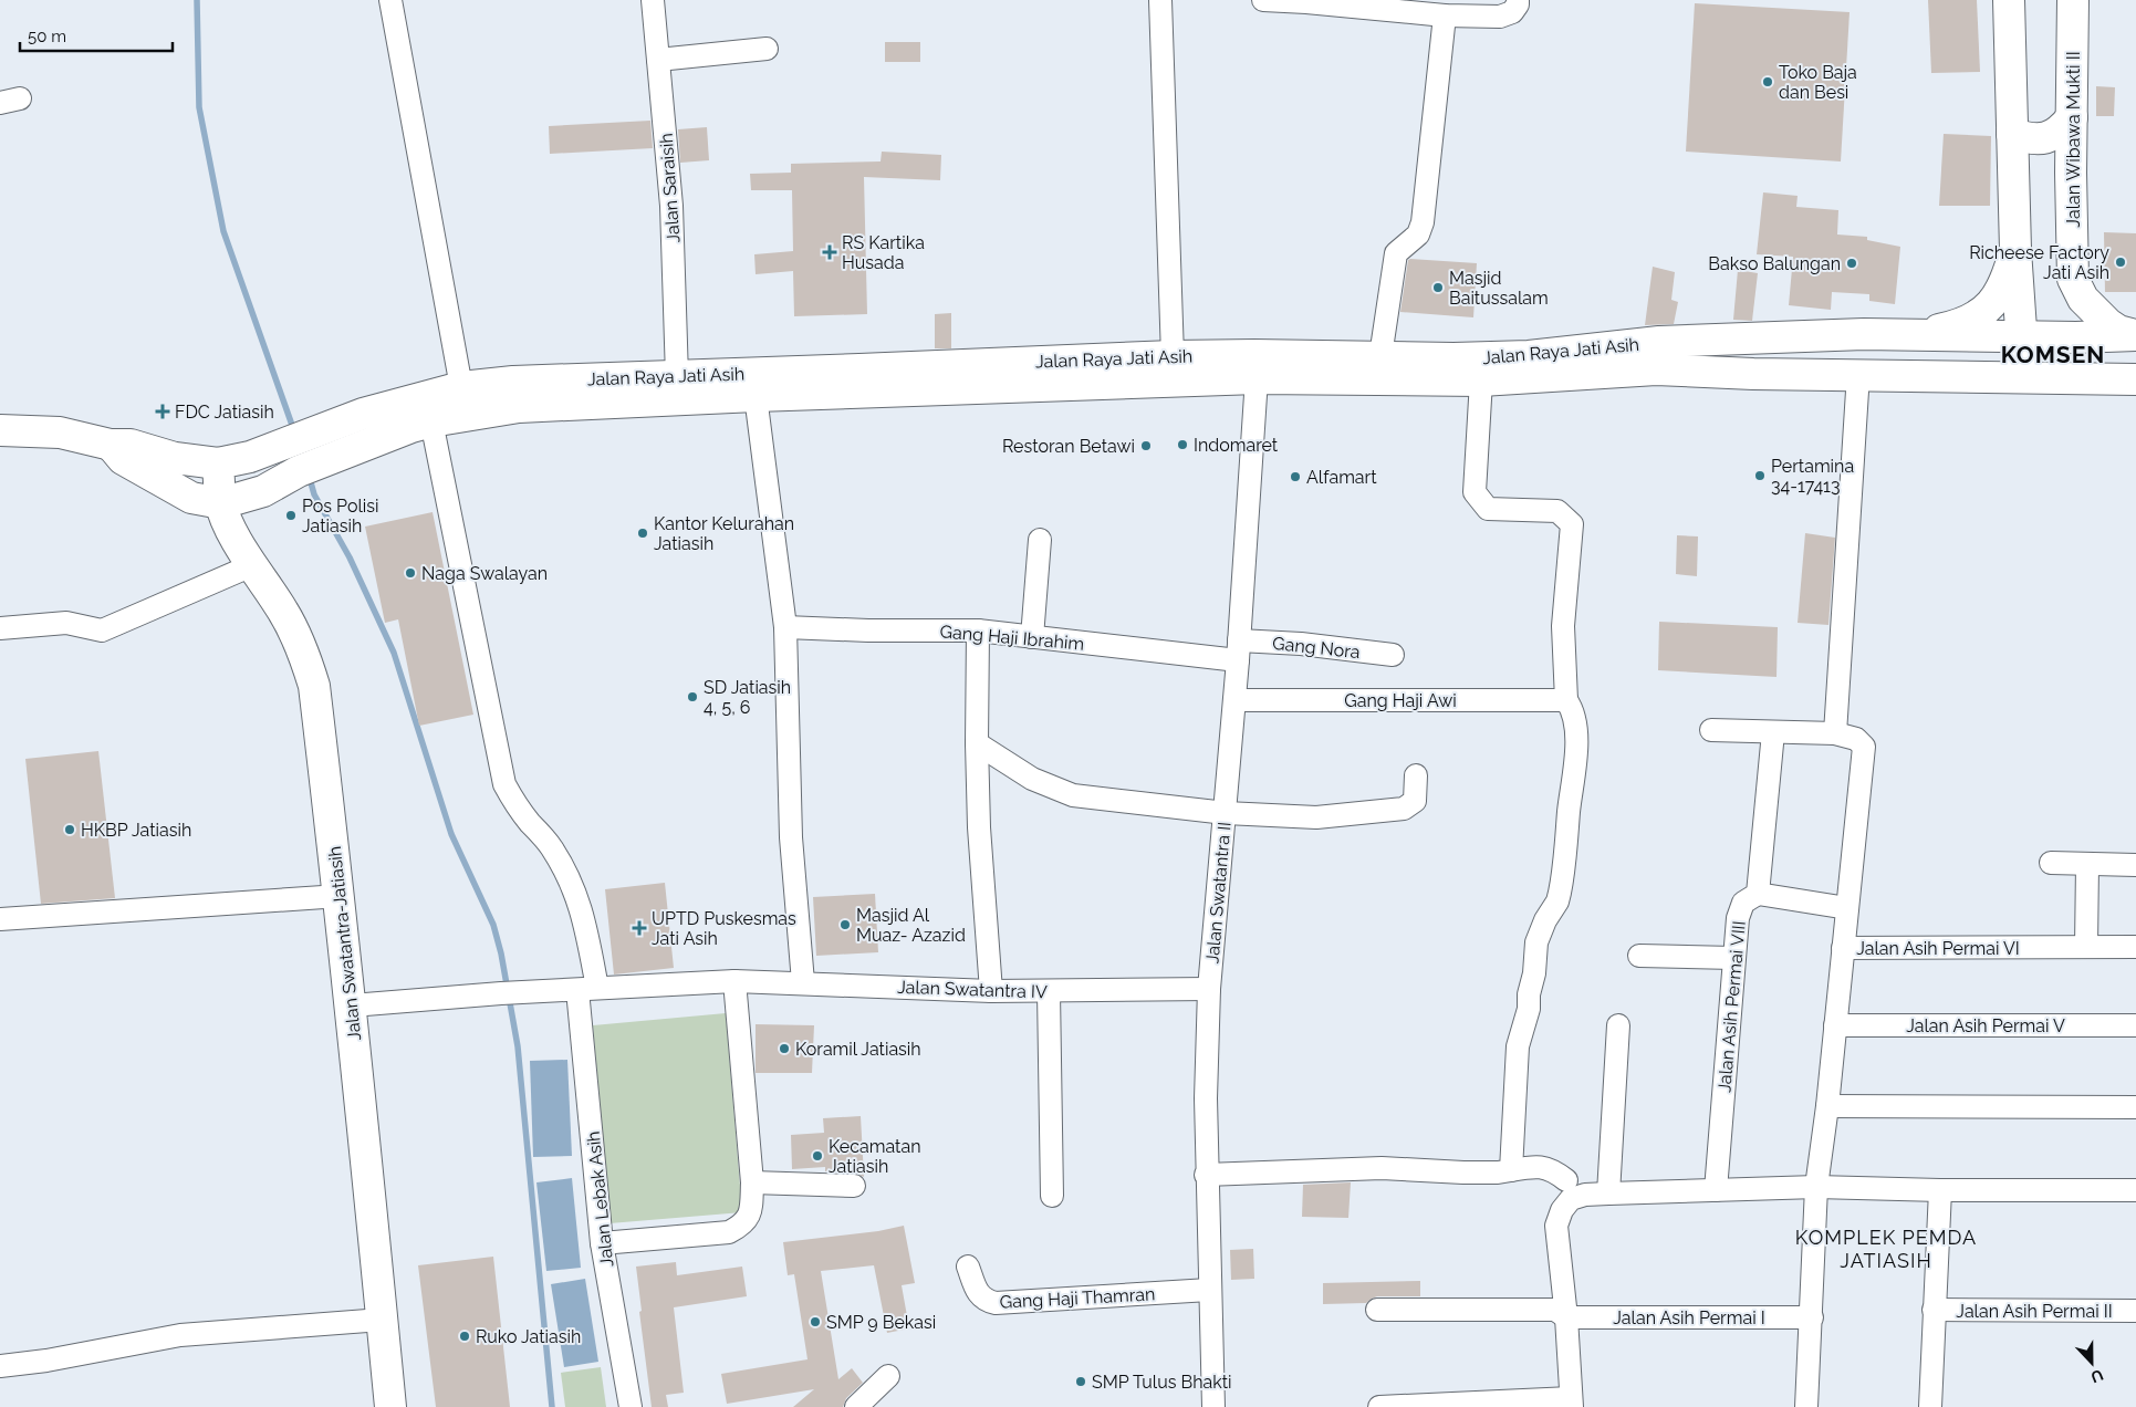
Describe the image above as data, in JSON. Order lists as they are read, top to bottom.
{
  "streets": {
    "main road": ["Jalan Wibawa Mukti II", "Jalan Raya Jati Asih", "Jalan Swatantra-Jatiasih"],
    "street": [
      "Jalan Saraisih",
      "Gang Haji Ibrahim",
      "Gang Nora",
      "Gang Haji Awi",
      "Jalan Swatantra II",
      "Jalan Asih Permai VI",
      "Jalan Swatantra IV",
      "Jalan Asih Permai VIII",
      "Jalan Asih Permai V",
      "Jalan Lebak Asih",
      "Gang Haji Thamran",
      "Jalan Asih Permai II",
      "Jalan Asih Permai I"
    ]
  },
  "crossings": [
    ["Jalan Wibawa Mukti II", "Jalan Raya Jati Asih"],
    ["Jalan Saraisih", "Jalan Raya Jati Asih"],
    ["Jalan Raya Jati Asih", "Jalan Swatantra II"],
    ["Jalan Raya Jati Asih", "Jalan Swatantra-Jatiasih"],
    ["Jalan Raya Jati Asih", "Jalan Lebak Asih"],
    ["Gang Haji Ibrahim", "Gang Nora"],
    ["Gang Haji Ibrahim", "Jalan Swatantra II"],
    ["Gang Nora", "Jalan Swatantra II"],
    ["Gang Haji Awi", "Jalan Swatantra II"],
    ["Jalan Swatantra II", "Jalan Swatantra IV"],
    ["Jalan Swatantra II", "Gang Haji Thamran"],
    ["Jalan Swatantra-Jatiasih", "Jalan Swatantra IV"],
    ["Jalan Swatantra IV", "Jalan Lebak Asih"]
  ],
  "districts": ["KOMSEN", "KOMPLEK PEMDA JATIASIH"],
  "places": {
    "other": [
      "Toko Baja dan Besi",
      "Richeese Factory Jati Asih",
      "Bakso Balungan",
      "Masjid Baitussalam",
      "Indomaret",
      "Restoran Betawi",
      "Pertamina 34-17413",
      "Alfamart",
      "Pos Polisi Jatiasih",
      "Kantor Kelurahan Jatiasih",
      "Naga Swalayan",
      "SD Jatiasih 4, 5, 6",
      "HKBP Jatiasih",
      "Masjid Al Muaz- Azazid",
      "Koramil Jatiasih",
      "Kecamatan Jatiasih",
      "SMP 9 Bekasi",
      "Ruko Jatiasih",
      "SMP Tulus Bhakti"
    ],
    "health": ["RS Kartika Husada", "FDC Jatiasih", "UPTD Puskesmas Jati Asih"]
  },
  "scale_bar": "50 m",
  "north": "bottom"
}
